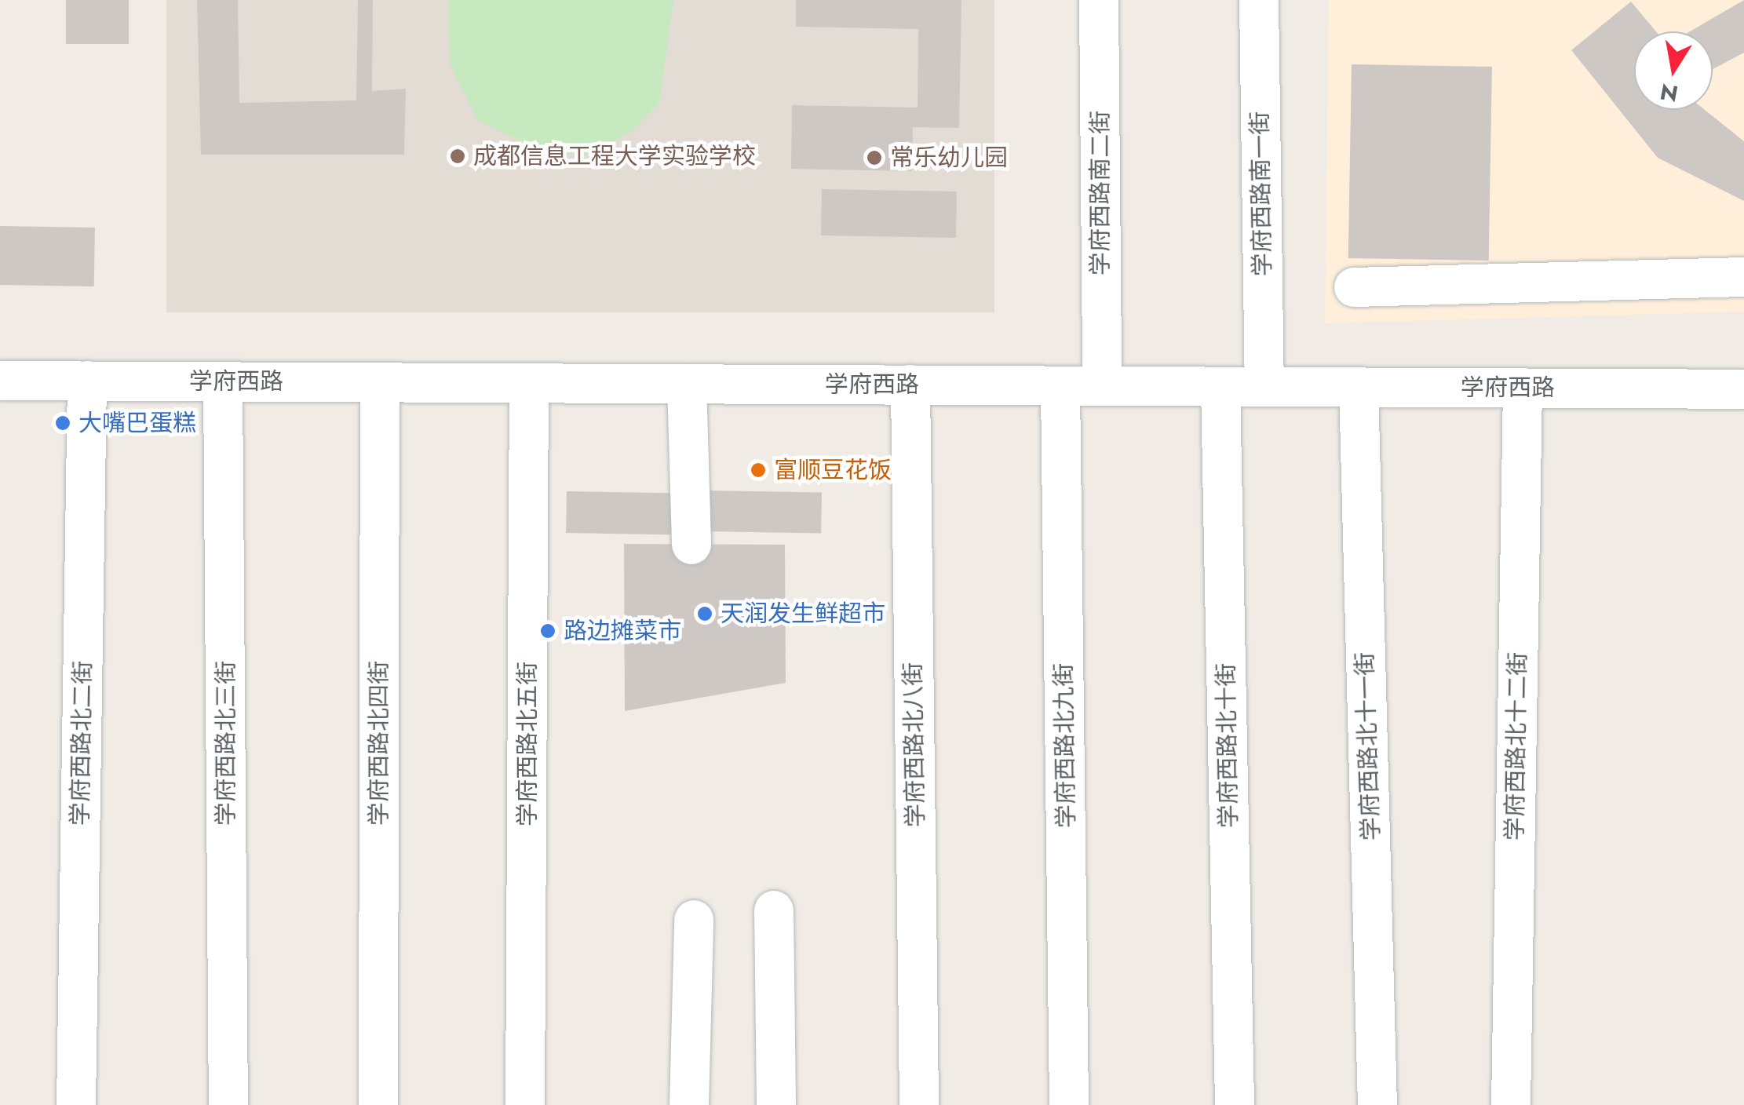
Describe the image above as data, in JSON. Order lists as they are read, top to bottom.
{
  "streets": {
    "street": [
      "学府西路南二街",
      "学府西路南一街",
      "学府西路",
      "学府西路北二街",
      "学府西路北三街",
      "学府西路北四街",
      "学府西路北五街",
      "学府西路北八街",
      "学府西路北九街",
      "学府西路北十街",
      "学府西路北十一街",
      "学府西路北十二街"
    ]
  },
  "crossings": [
    ["学府西路南二街", "学府西路"],
    ["学府西路南一街", "学府西路"],
    ["学府西路", "学府西路北二街"],
    ["学府西路", "学府西路北三街"],
    ["学府西路", "学府西路北四街"],
    ["学府西路", "学府西路北五街"],
    ["学府西路", "学府西路北八街"],
    ["学府西路", "学府西路北九街"],
    ["学府西路", "学府西路北十街"],
    ["学府西路", "学府西路北十一街"],
    ["学府西路", "学府西路北十二街"]
  ],
  "places": [
    "成都信息工程大学实验学校",
    "常乐幼儿园",
    "大嘴巴蛋糕",
    "富顺豆花饭",
    "天润发生鲜超市",
    "路边摊菜市"
  ],
  "north": "bottom"
}
